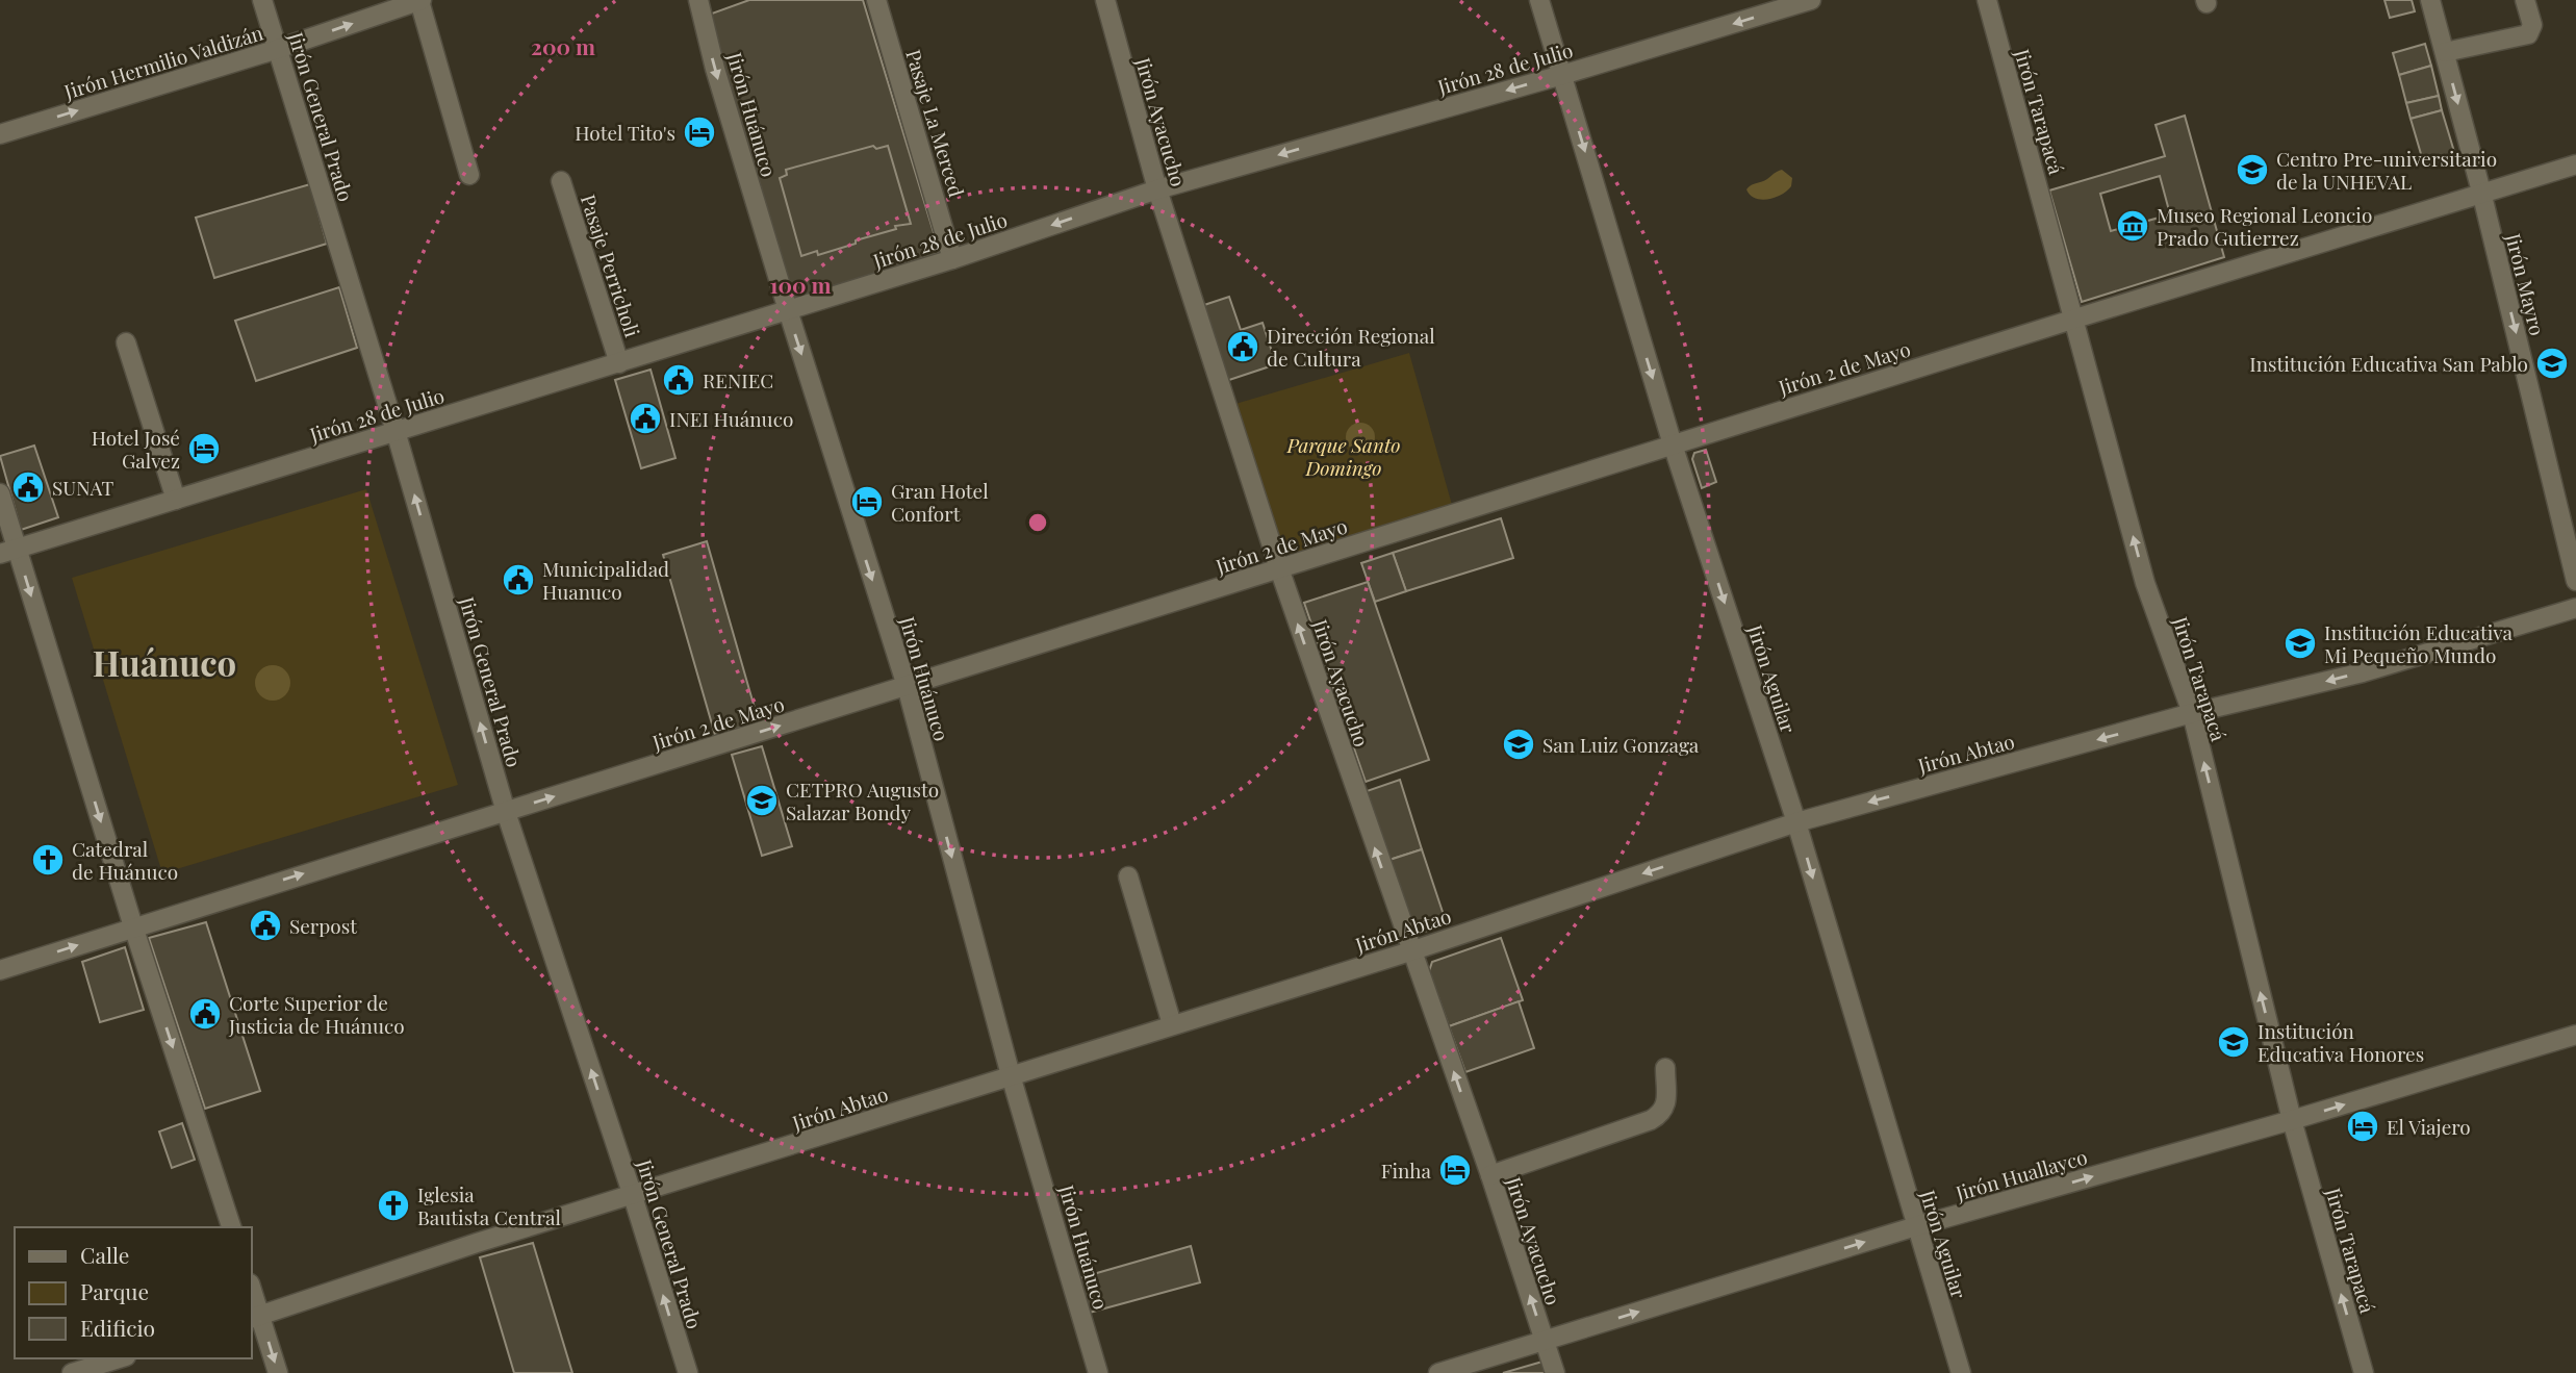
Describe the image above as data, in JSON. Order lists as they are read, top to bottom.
{
  "streets": {
    "street": [
      "Jirón Hermilio Valdizán",
      "Jirón 28 de Julio",
      "Jirón Tarapacá",
      "Jirón Huánuco",
      "Jirón General Prado",
      "Jirón Ayacucho",
      "Pasaje La Merced",
      "Pasaje Perricholi",
      "Jirón Mayro",
      "Jirón 2 de Mayo",
      "Jirón Aguilar",
      "Jirón Abtao",
      "Jirón Huallayco"
    ]
  },
  "crossings": [
    ["Jirón Hermilio Valdizán", "Jirón General Prado"],
    ["Jirón 28 de Julio", "Jirón Huánuco"],
    ["Jirón 28 de Julio", "Jirón General Prado"],
    ["Jirón 28 de Julio", "Jirón Ayacucho"],
    ["Jirón 28 de Julio", "Pasaje La Merced"],
    ["Jirón 28 de Julio", "Pasaje Perricholi"],
    ["Jirón 28 de Julio", "Jirón Aguilar"],
    ["Jirón Tarapacá", "Jirón 2 de Mayo"],
    ["Jirón Tarapacá", "Jirón Abtao"],
    ["Jirón Tarapacá", "Jirón Huallayco"],
    ["Jirón Huánuco", "Jirón 2 de Mayo"],
    ["Jirón Huánuco", "Jirón Abtao"],
    ["Jirón General Prado", "Jirón 2 de Mayo"],
    ["Jirón General Prado", "Jirón Abtao"],
    ["Jirón Ayacucho", "Jirón 2 de Mayo"],
    ["Jirón Ayacucho", "Jirón Abtao"],
    ["Jirón Ayacucho", "Jirón Huallayco"],
    ["Jirón Mayro", "Jirón 2 de Mayo"],
    ["Jirón 2 de Mayo", "Jirón Aguilar"],
    ["Jirón Aguilar", "Jirón Abtao"],
    ["Jirón Aguilar", "Jirón Huallayco"]
  ],
  "one_way": [
    "Jirón Hermilio Valdizán",
    "Jirón 28 de Julio",
    "Jirón Tarapacá",
    "Jirón Huánuco",
    "Jirón General Prado",
    "Jirón Ayacucho",
    "Jirón Mayro",
    "Jirón 2 de Mayo",
    "Jirón Aguilar",
    "Jirón Abtao",
    "Jirón Huallayco"
  ],
  "districts": ["Huánuco"],
  "parks": ["Parque Santo Domingo"],
  "places": {
    "hotel": [
      "Hotel Tito's",
      "Hotel José Galvez",
      "Gran Hotel Confort",
      "El Viajero",
      "Finha"
    ],
    "school or university": [
      "Centro Pre-universitario de la UNHEVAL",
      "Institución Educativa San Pablo",
      "Institución Educativa Mi Pequeño Mundo",
      "San Luiz Gonzaga",
      "CETPRO Augusto Salazar Bondy",
      "Institución Educativa Honores"
    ],
    "museum": ["Museo Regional Leoncio Prado Gutierrez"],
    "public building": [
      "Dirección Regional de Cultura",
      "RENIEC",
      "INEI Huánuco",
      "SUNAT",
      "Municipalidad Huanuco",
      "Serpost",
      "Corte Superior de Justicia de Huánuco"
    ],
    "church": ["Catedral de Huánuco", "Iglesia Bautista Central"]
  },
  "legend": ["Calle", "Parque", "Edificio"],
  "rings": ["200 m", "100 m"]
}
